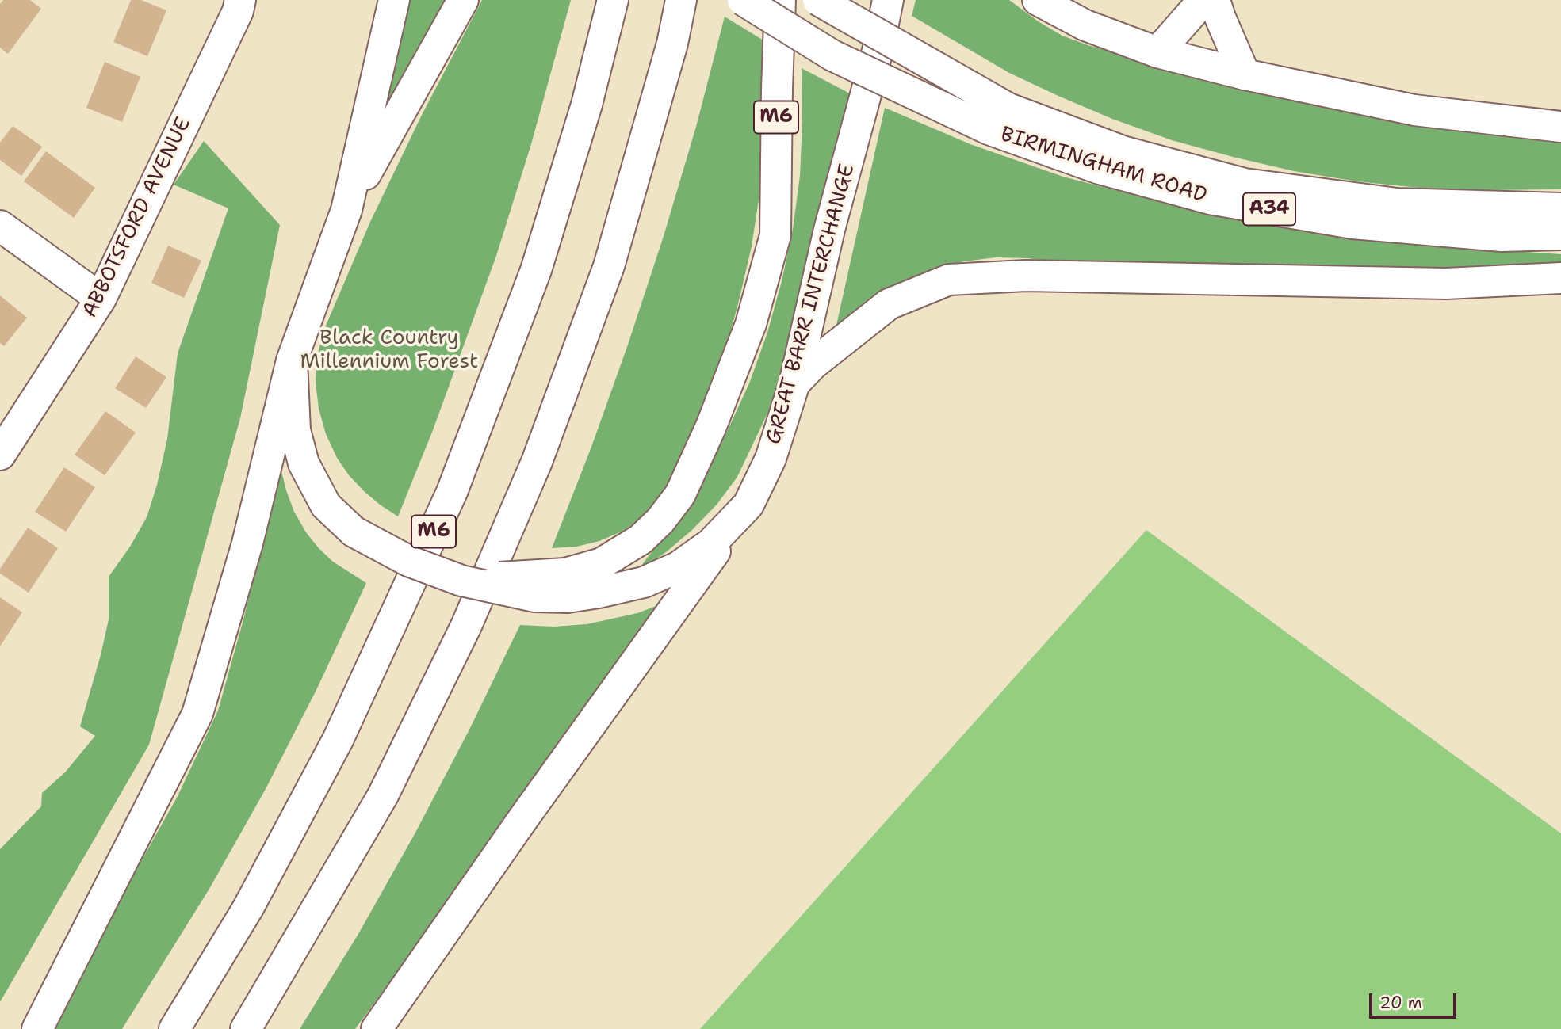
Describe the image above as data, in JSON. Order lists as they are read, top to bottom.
{
  "streets": {
    "main road": [
      "M6",
      "BIRMINGHAM ROAD",
      "A34",
      "ABBOTSFORD AVENUE",
      "GREAT BARR INTERCHANGE"
    ]
  },
  "crossings": [
    ["M6", "GREAT BARR INTERCHANGE"]
  ],
  "parks": ["Black Country Millennium Forest"],
  "scale_bar": "20 m"
}
